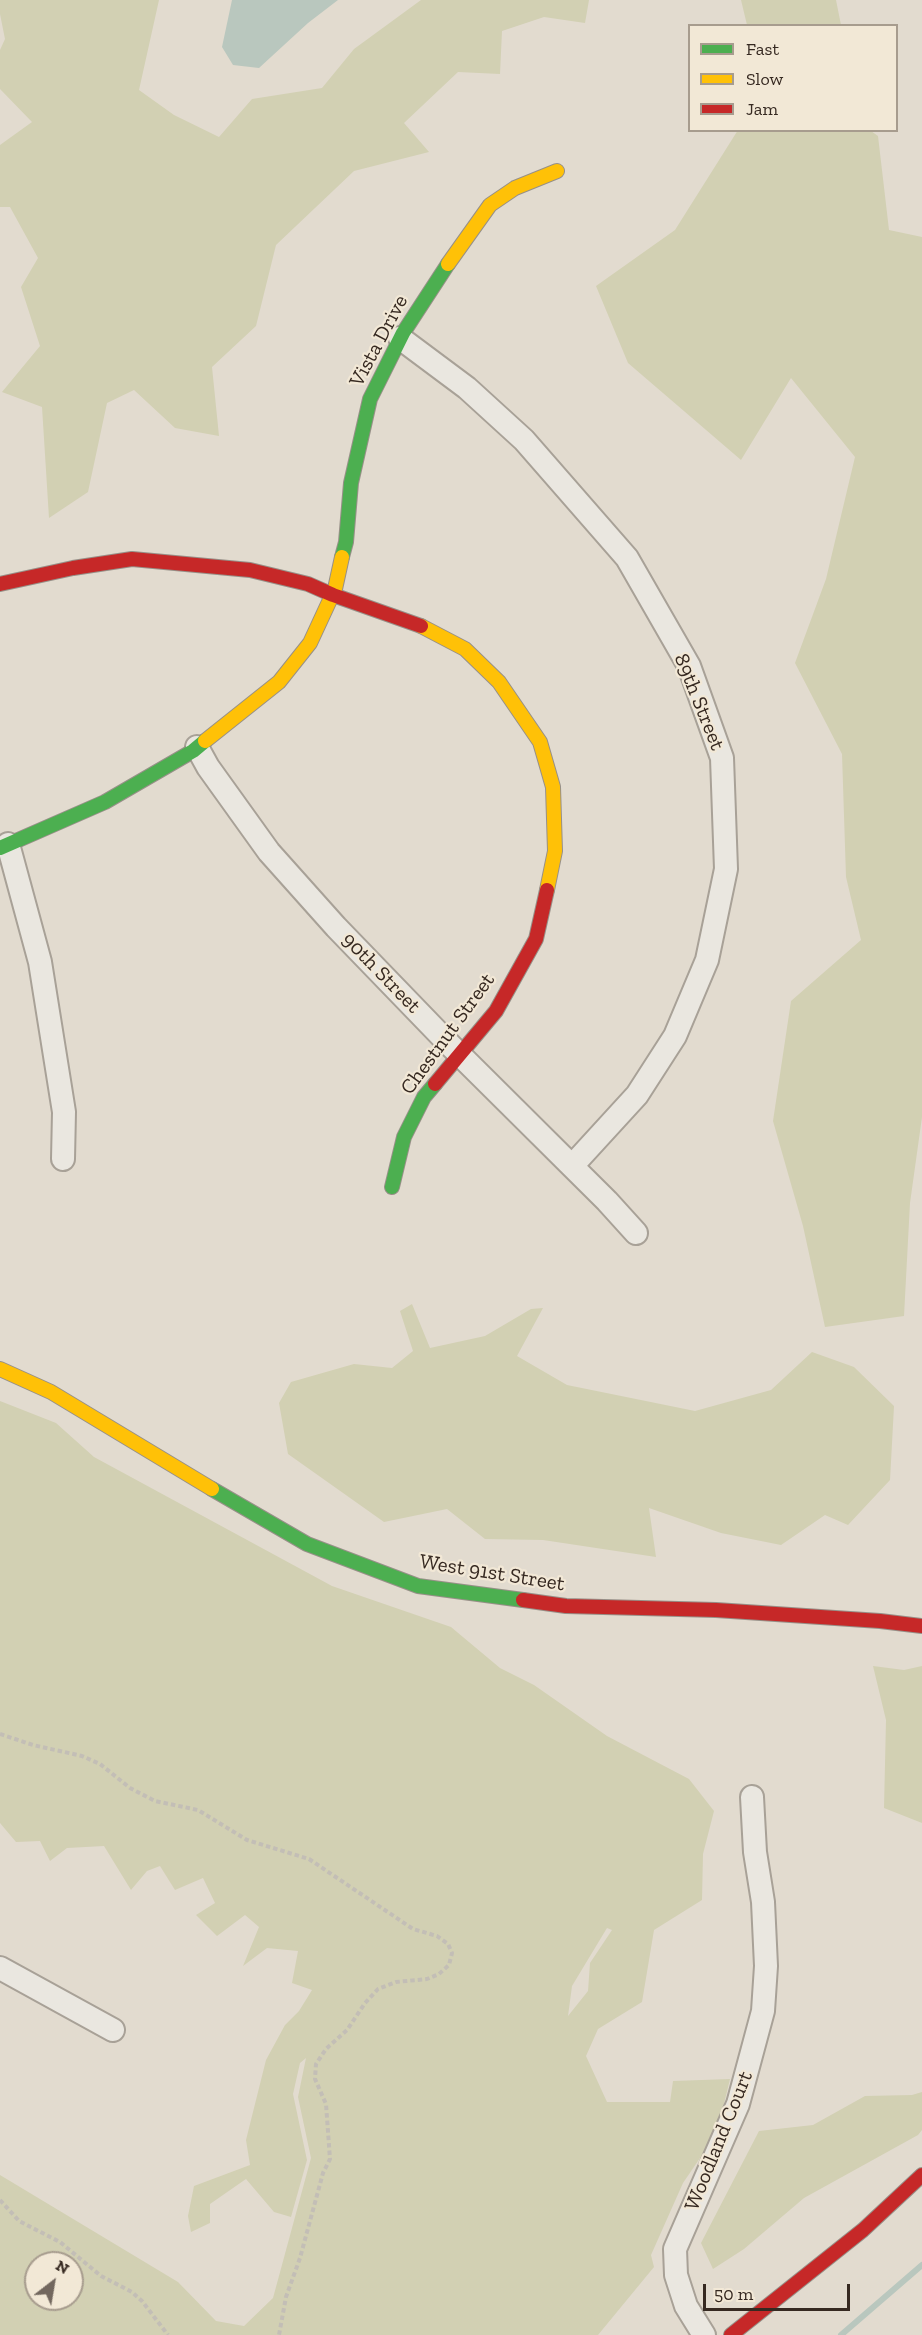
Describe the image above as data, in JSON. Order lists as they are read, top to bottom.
{
  "streets": {
    "street": [
      "Vista Drive",
      "89th Street",
      "90th Street",
      "Chestnut Street",
      "West 91st Street",
      "Woodland Court"
    ]
  },
  "crossings": [
    ["Vista Drive", "89th Street"],
    ["Vista Drive", "90th Street"],
    ["Vista Drive", "Chestnut Street"],
    ["89th Street", "90th Street"],
    ["90th Street", "Chestnut Street"]
  ],
  "legend": ["Fast", "Slow", "Jam"],
  "scale_bar": "50 m",
  "north": "top right"
}
